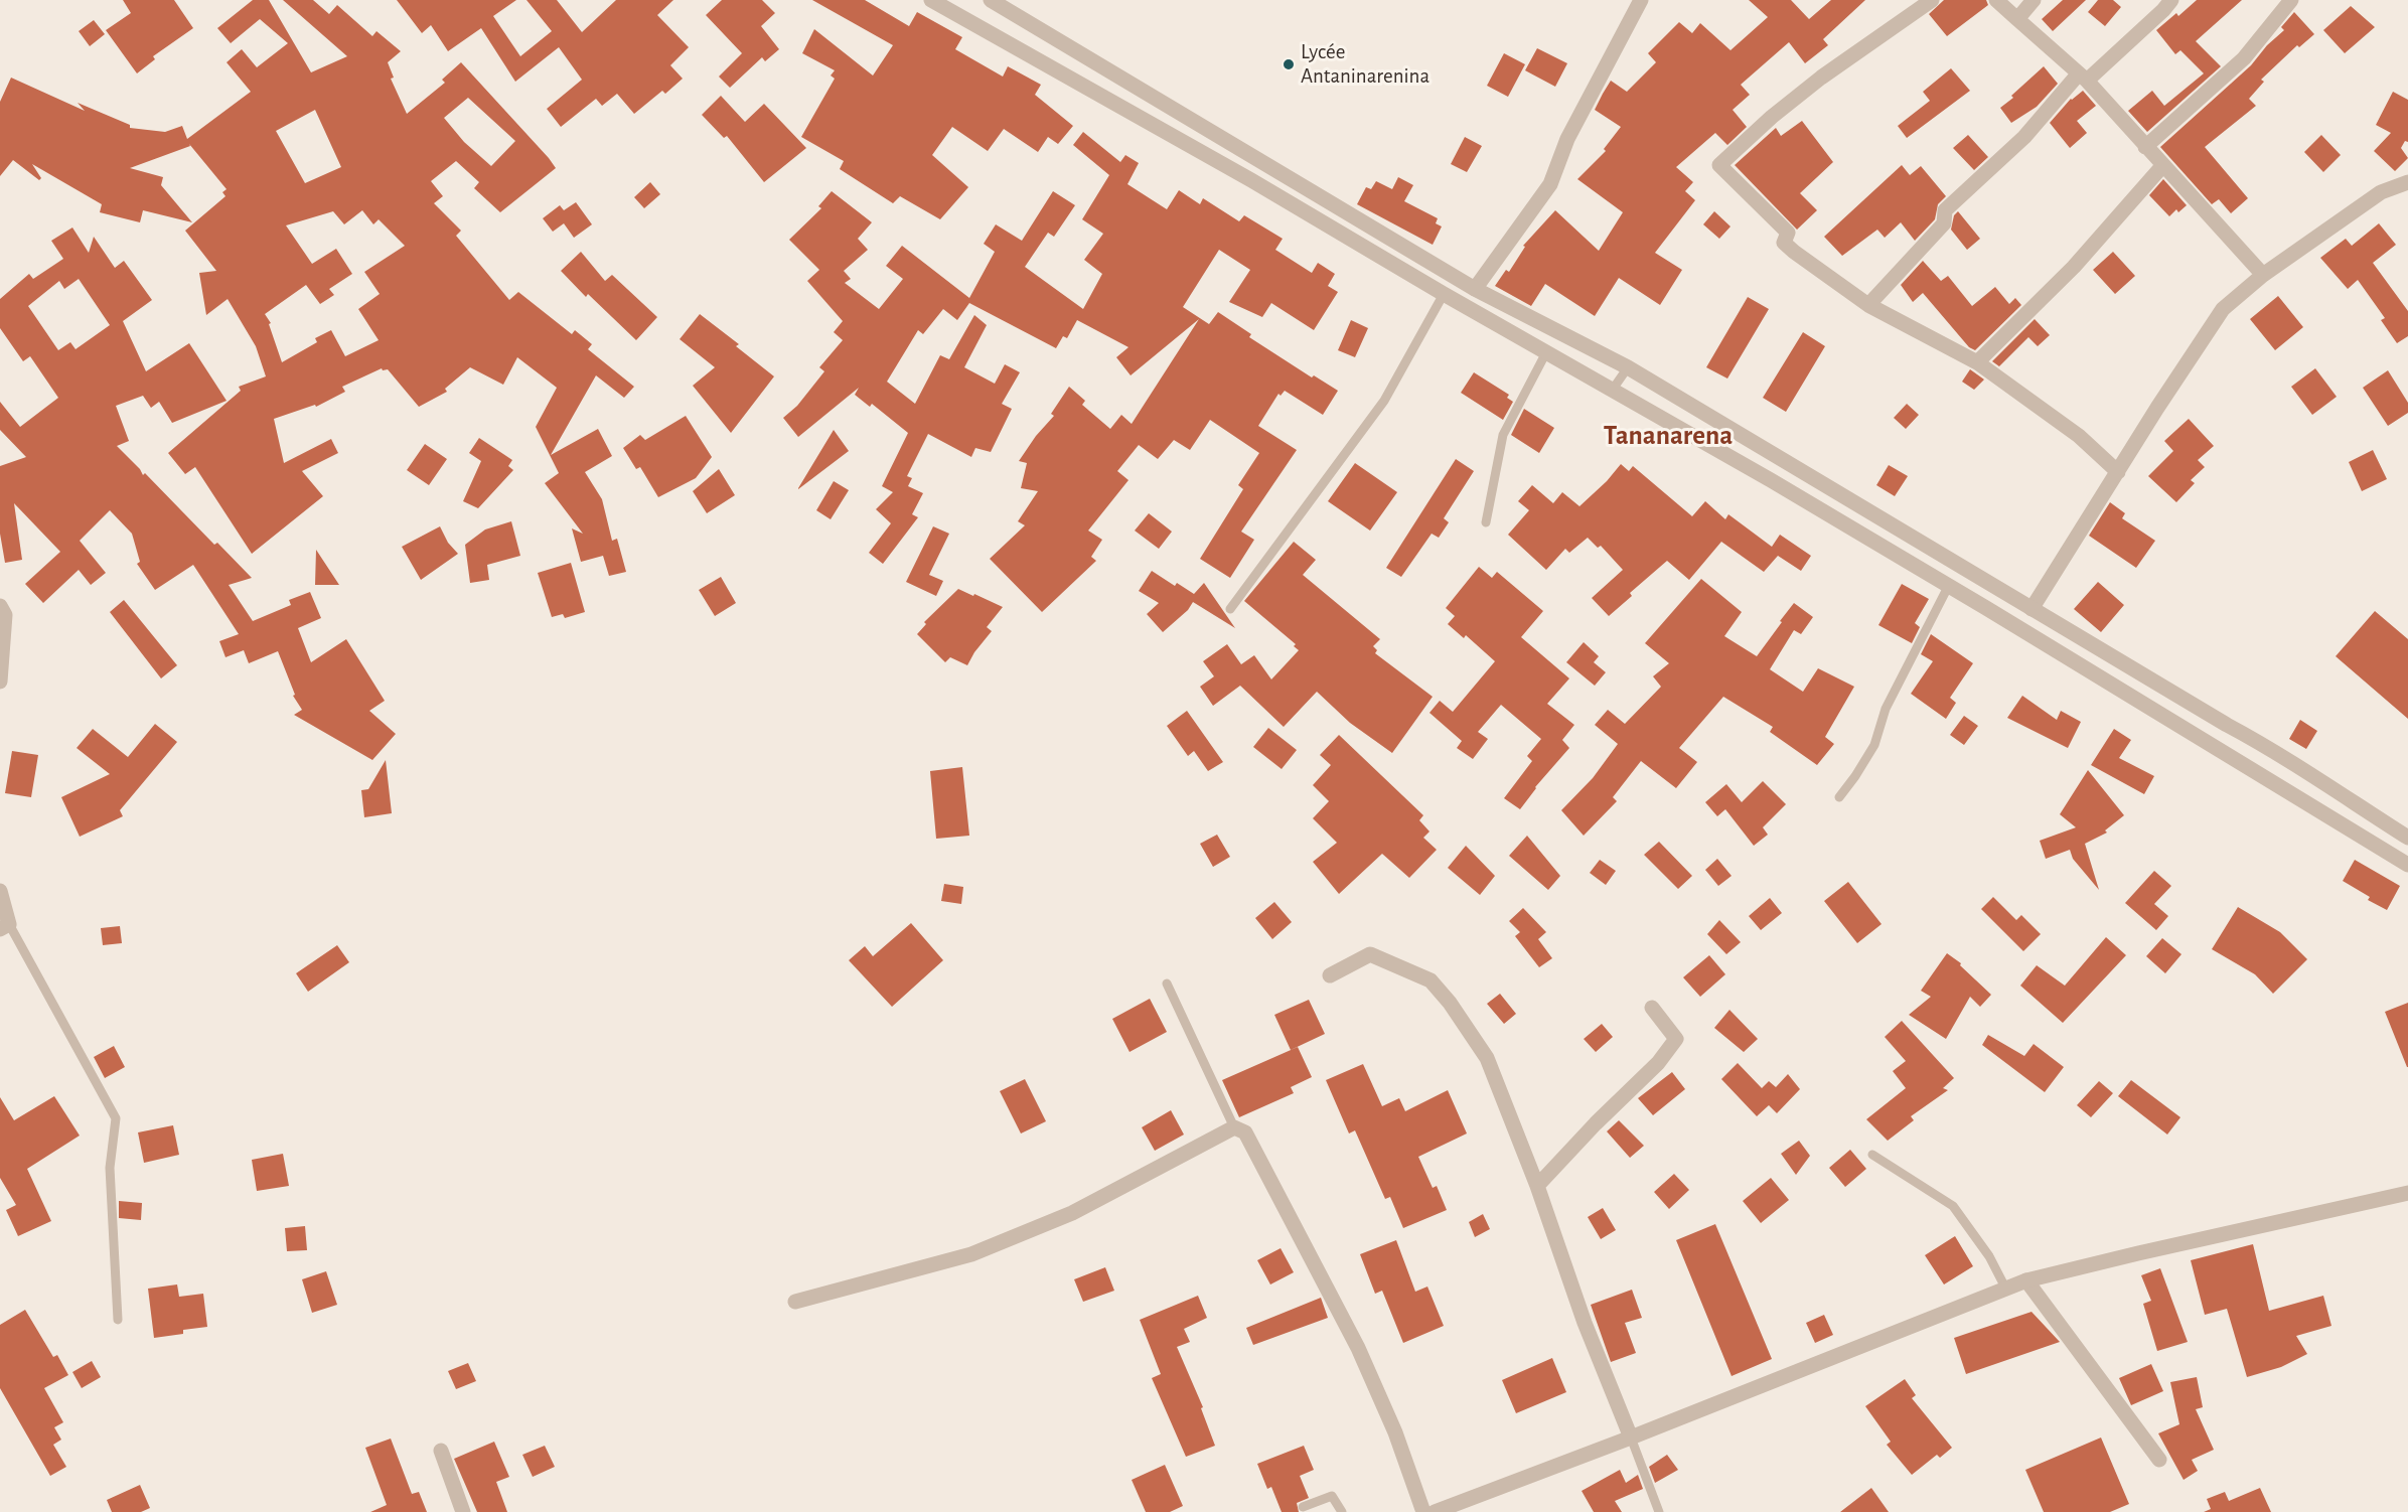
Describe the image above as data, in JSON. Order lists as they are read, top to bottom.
{
  "districts": ["Tananarena"],
  "places": ["Lycée Antaninarenina"]
}
